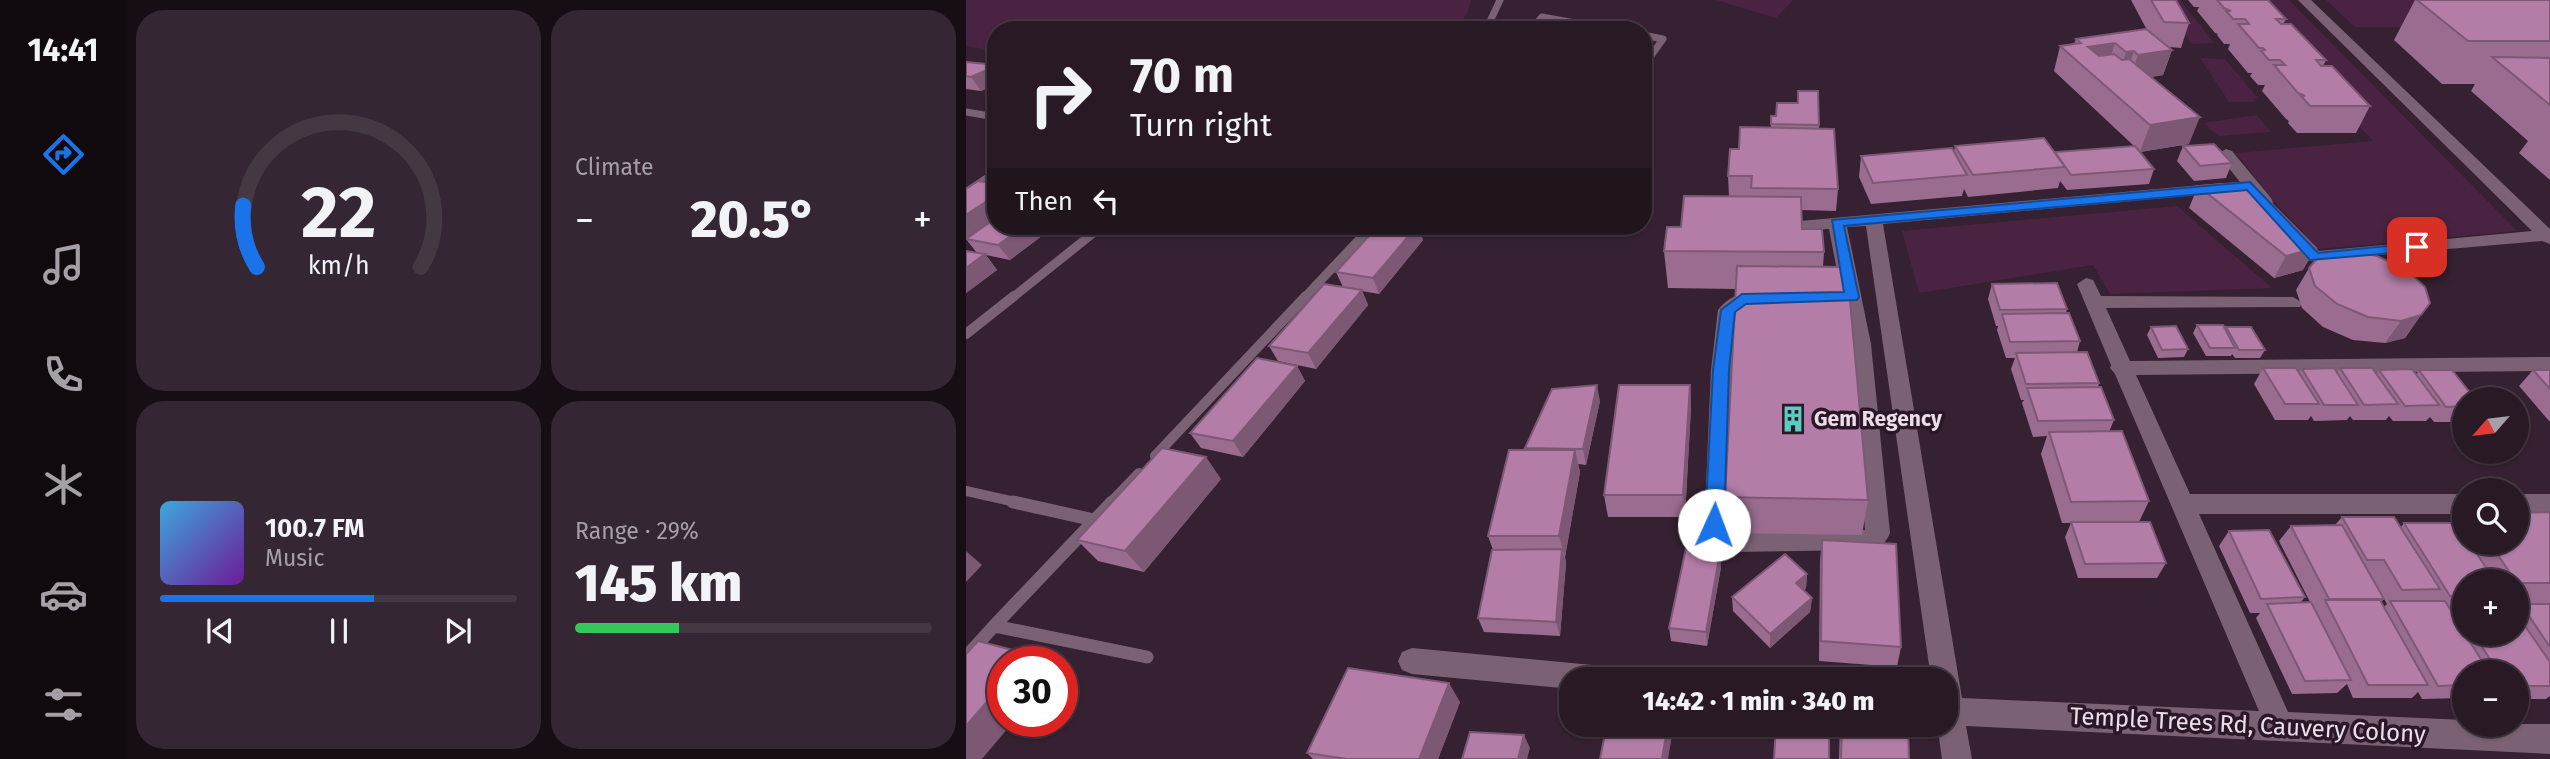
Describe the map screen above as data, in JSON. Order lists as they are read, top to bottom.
{
  "streets": {
    "street": ["Temple Trees Rd, Cauvery Colony"]
  },
  "places": {
    "building": ["Gem Regency"]
  },
  "north": "bottom left",
  "page": {
    "tabs": "14:41",
    "tile": [
      "Climate",
      ["Range · 29%", "145 km"]
    ],
    "turn": ["70 m", "Turn right"],
    "then": "Then",
    "heat": ["−", "20.5°", "+"],
    "map_buttons": ["+", "−"],
    "song": ["100.7 FM", "Music"],
    "limit": "30",
    "trip": "14:42 · 1 min · 340 m",
    "gauge": ["22", "km/h"]
  }
}
